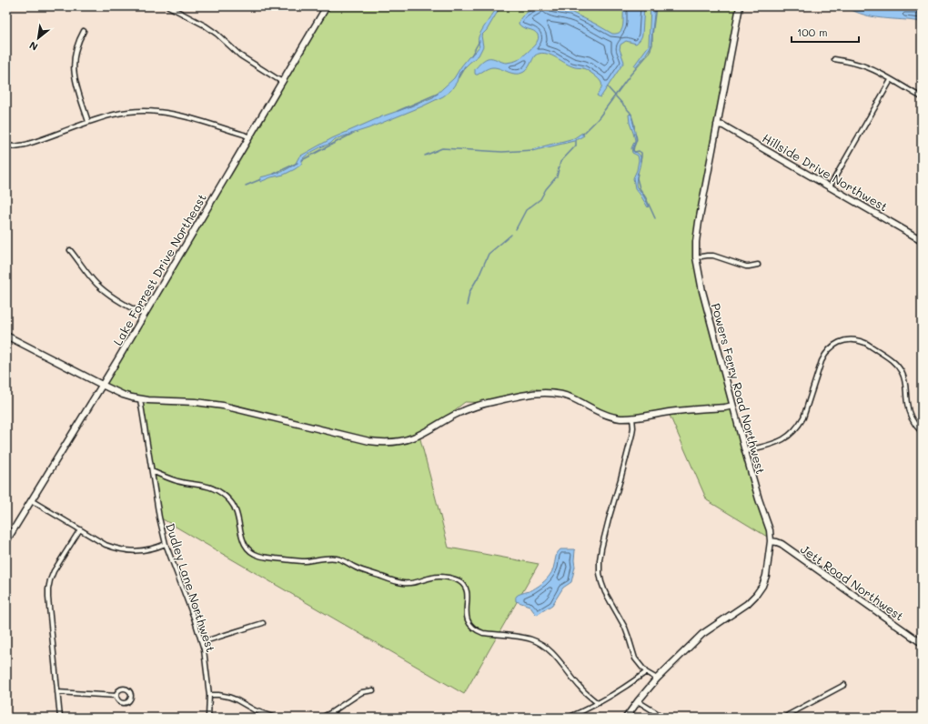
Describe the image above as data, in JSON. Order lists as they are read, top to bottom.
{
  "streets": {
    "street": [
      "Hillside Drive Northwest",
      "Lake Forrest Drive Northeast",
      "Powers Ferry Road Northwest",
      "Jett Road Northwest",
      "Dudley Lane Northwest"
    ]
  },
  "crossings": [
    ["Hillside Drive Northwest", "Powers Ferry Road Northwest"],
    ["Powers Ferry Road Northwest", "Jett Road Northwest"]
  ],
  "scale_bar": "100 m",
  "north": "bottom left"
}
